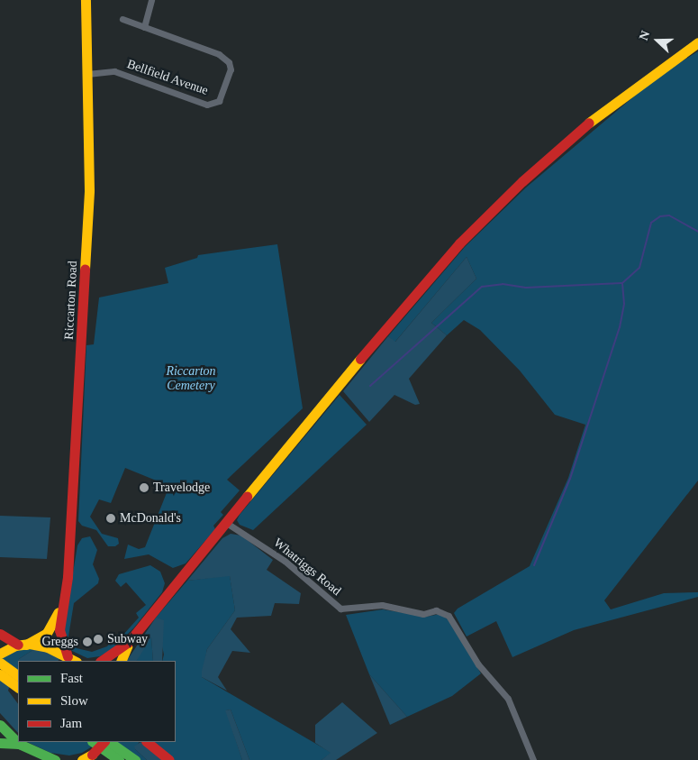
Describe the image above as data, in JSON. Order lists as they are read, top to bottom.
{
  "streets": {
    "main road": ["Riccarton Road"],
    "street": ["Bellfield Avenue", "Whatriggs Road"]
  },
  "crossings": [
    ["Bellfield Avenue", "Riccarton Road"]
  ],
  "parks": ["Riccarton Cemetery"],
  "places": [
    "Travelodge",
    "McDonald's",
    "Subway",
    "Greggs"
  ],
  "legend": ["Fast", "Slow", "Jam"],
  "north": "left"
}
